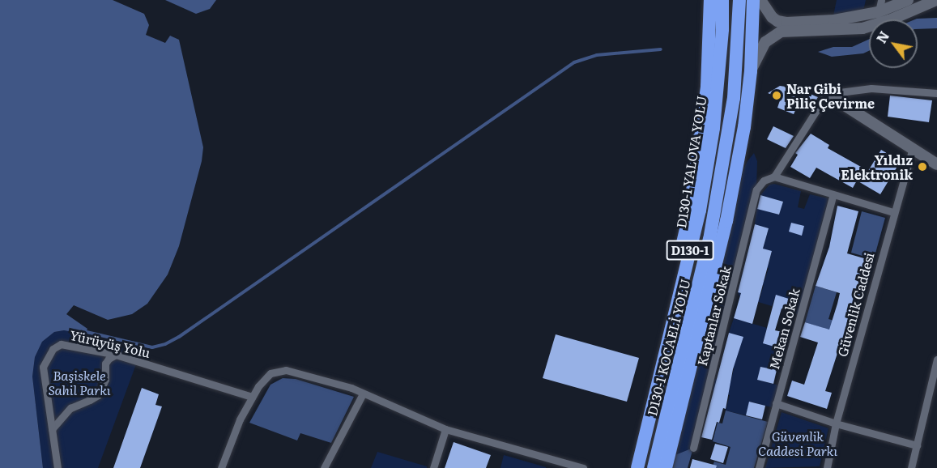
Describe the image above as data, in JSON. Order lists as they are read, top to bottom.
{
  "streets": {
    "highway": ["D130-1 YALOVA YOLU", "D130-1", "D130-1 KOCAELİ YOLU"],
    "street": [
      "Güvenlik Caddesi",
      "Kaptanlar Sokak",
      "Mekan Sokak",
      "Yürüyüş Yolu"
    ]
  },
  "parks": ["Başiskele Sahil Parkı", "Güvenlik Caddesi Parkı"],
  "places": ["Nar Gibi Piliç Çevirme", "Yıldız Elektronik"],
  "north": "top left"
}
